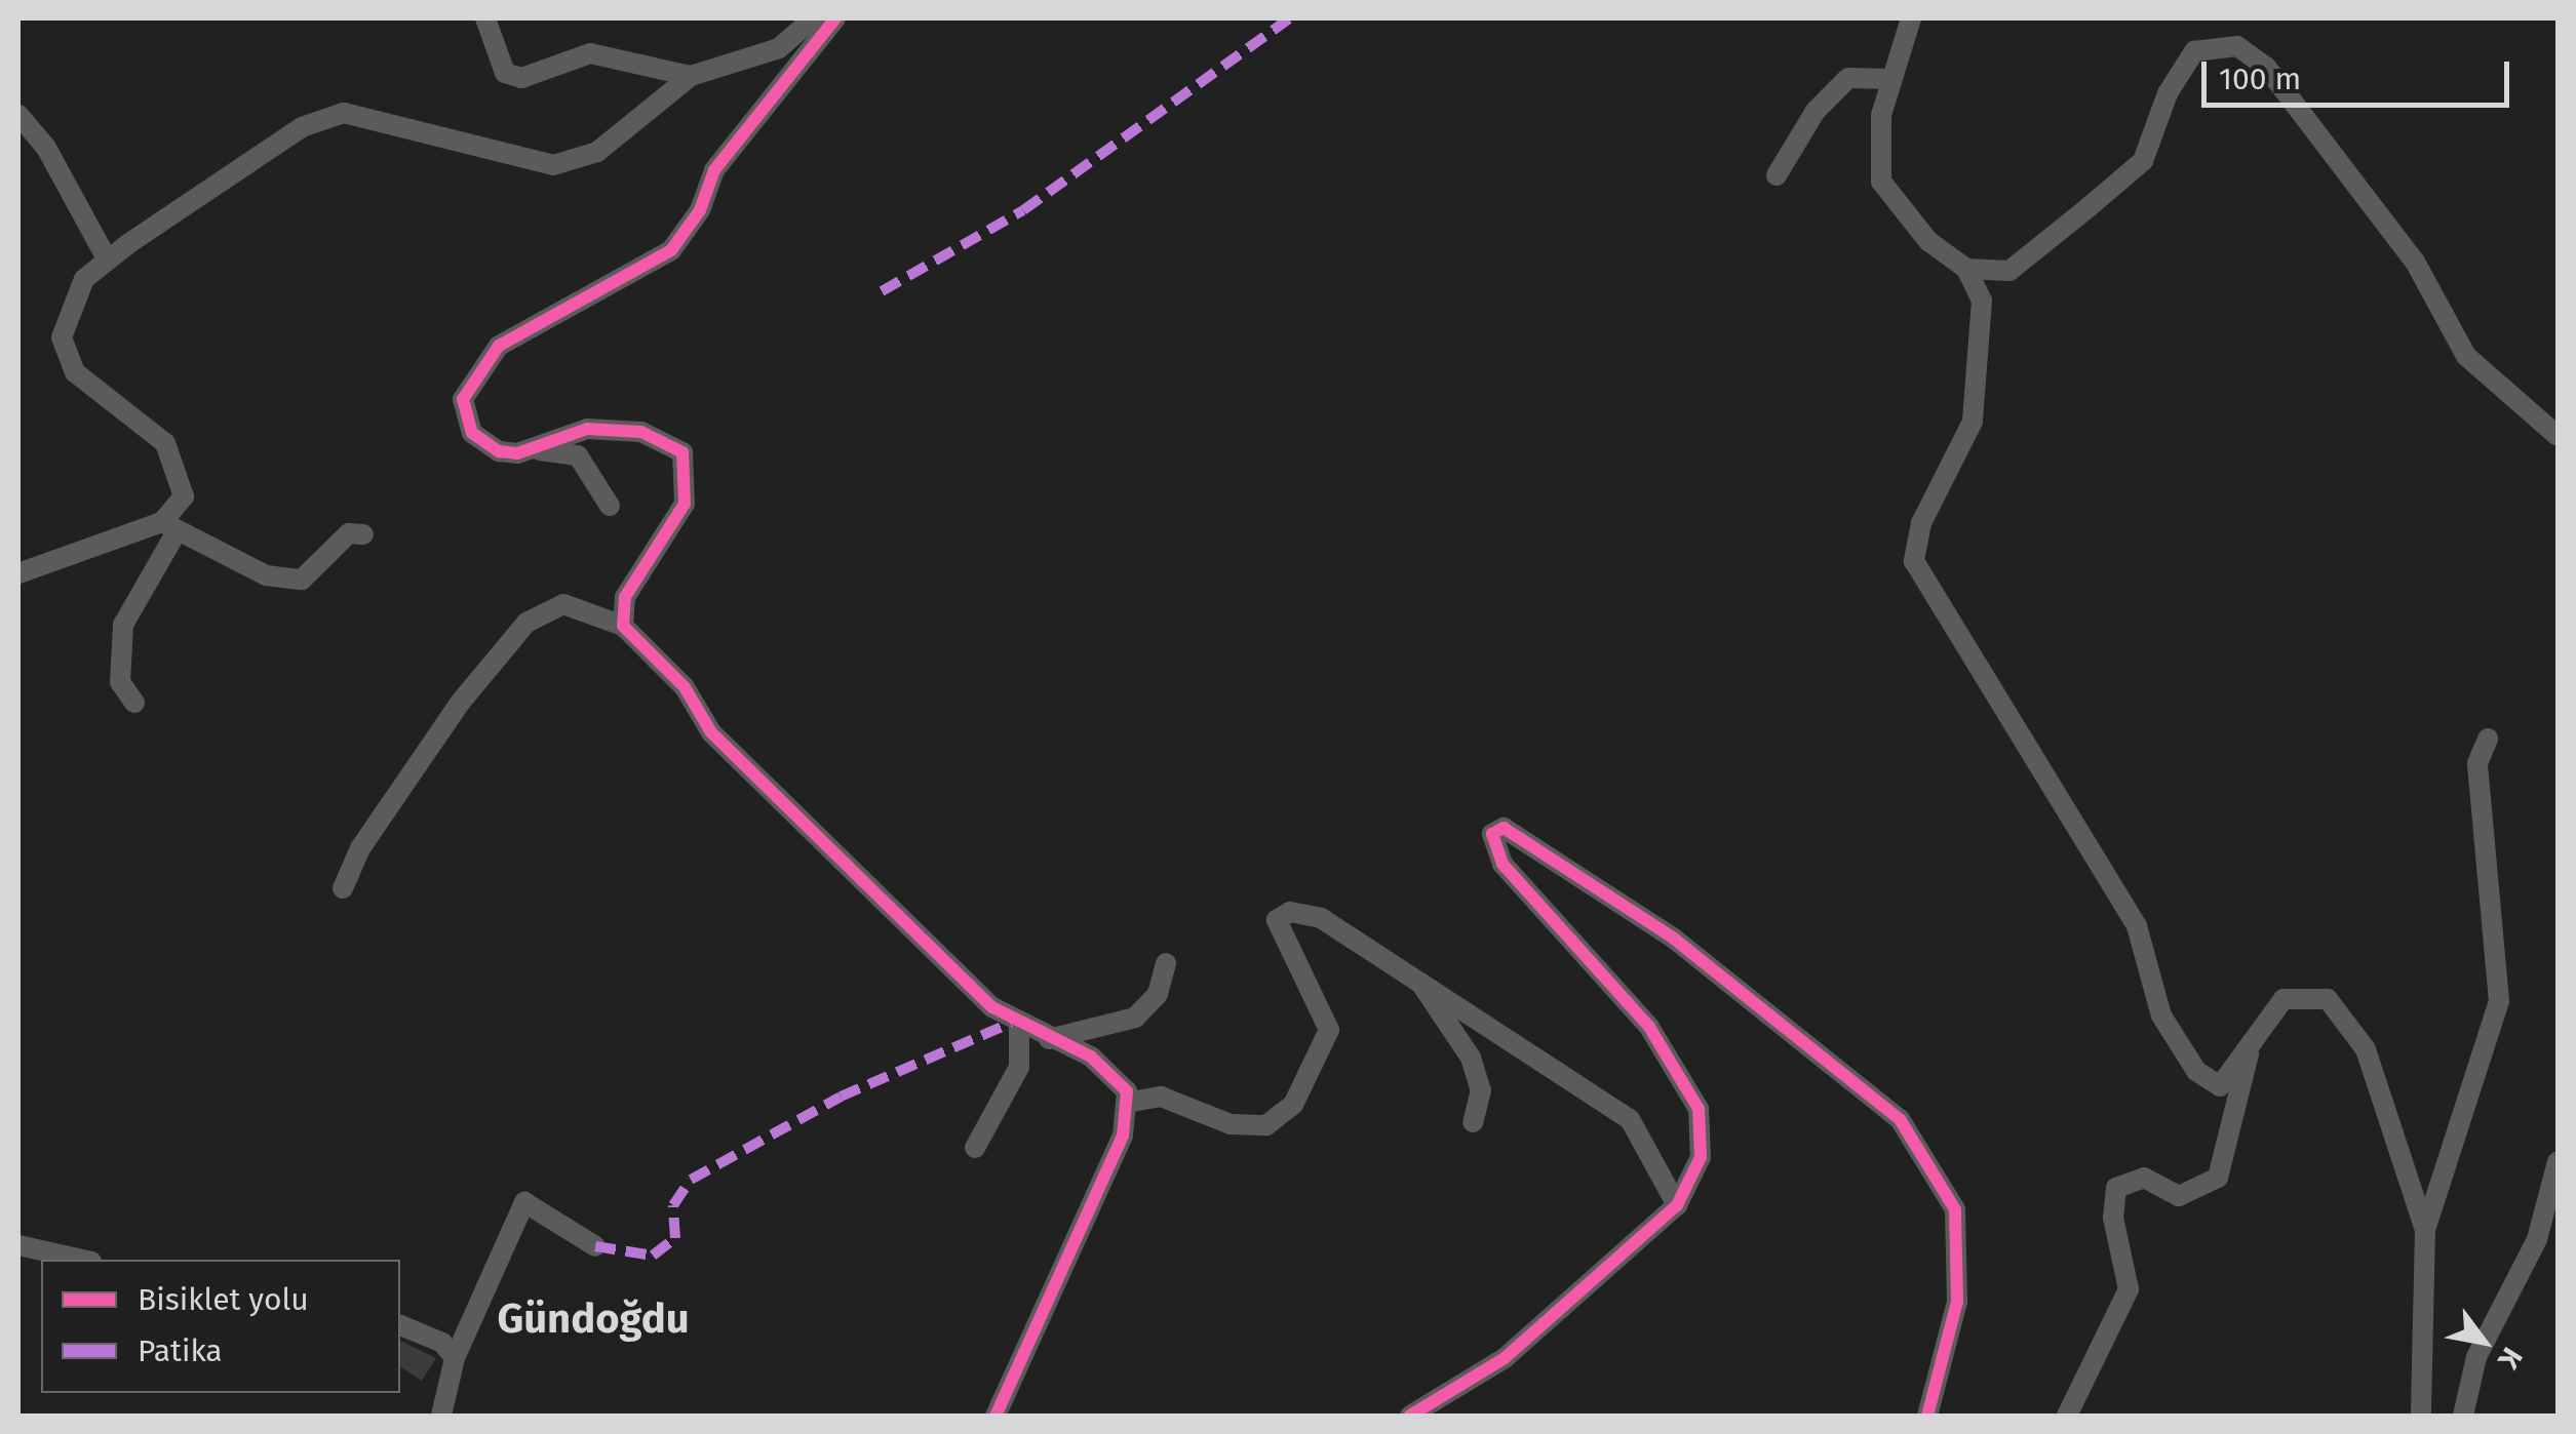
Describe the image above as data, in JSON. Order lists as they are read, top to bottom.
{
  "districts": ["Gündoğdu"],
  "legend": ["Bisiklet yolu", "Patika"],
  "scale_bar": "100 m",
  "north": "bottom right"
}
